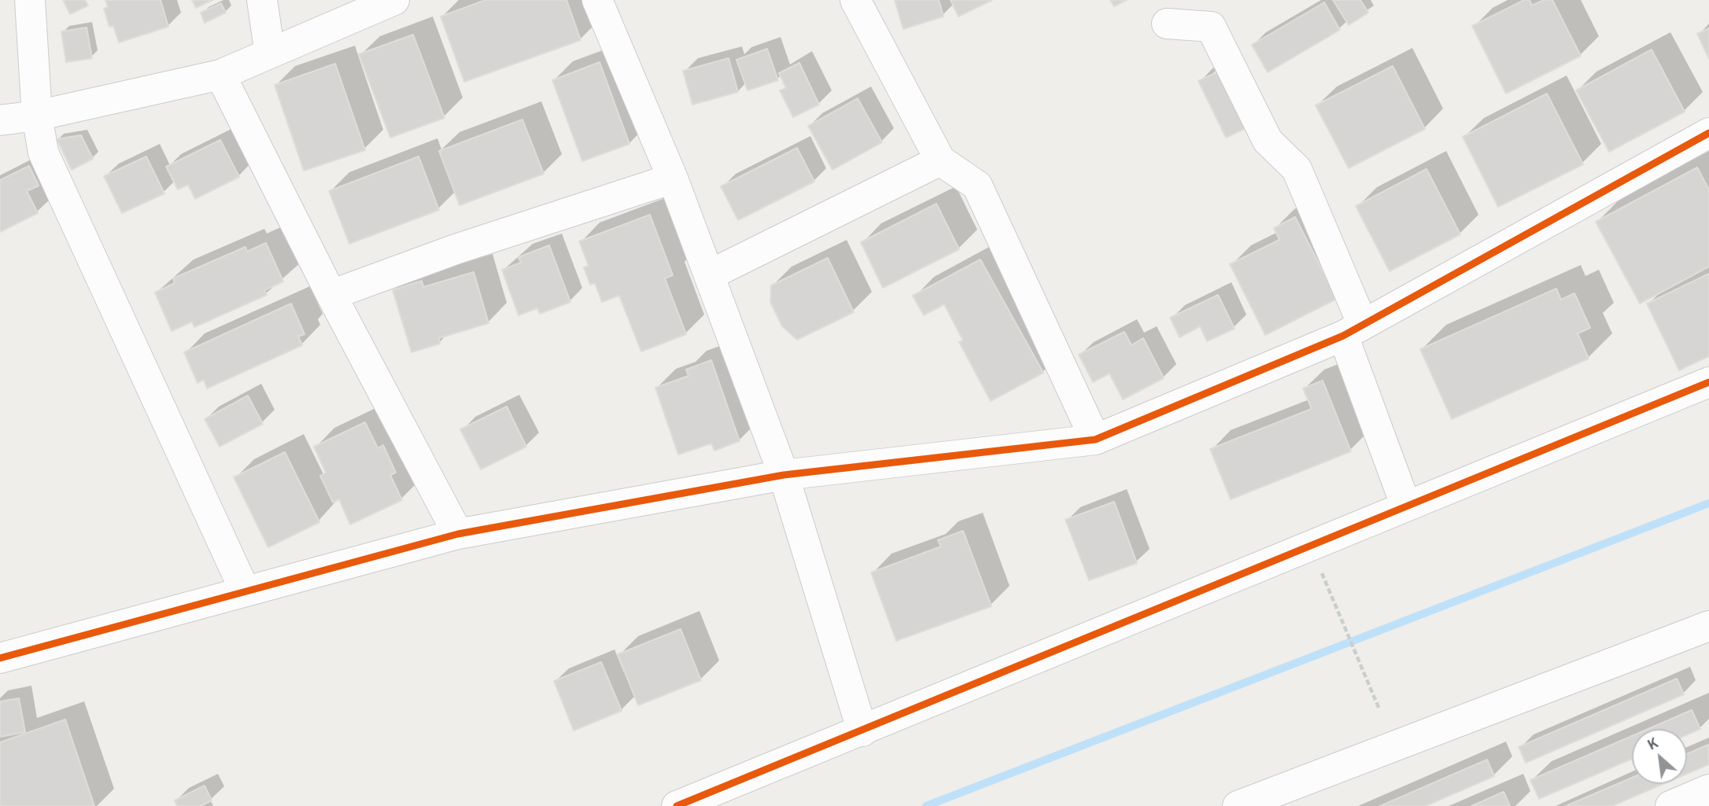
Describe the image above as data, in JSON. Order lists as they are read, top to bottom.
{
  "north": "top left"
}
